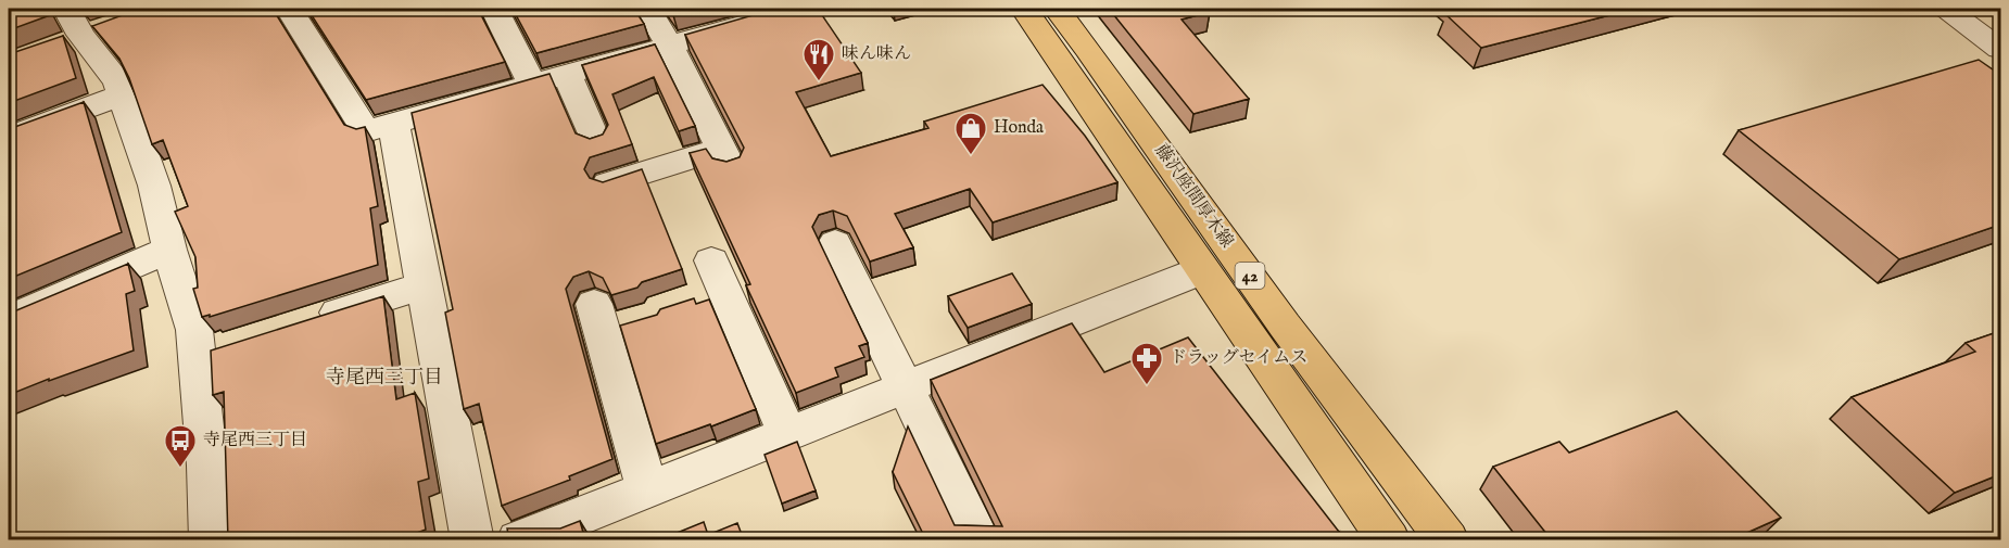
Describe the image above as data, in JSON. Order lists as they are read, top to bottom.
{
  "streets": {
    "main road": ["藤沢座間厚木線", "42"]
  },
  "districts": ["寺尾西三丁目"],
  "places": {
    "restaurant": ["味ん味ん"],
    "shop": ["Honda"],
    "pharmacy": ["ドラッグセイムス"],
    "bus stop": ["寺尾西三丁目"]
  }
}
